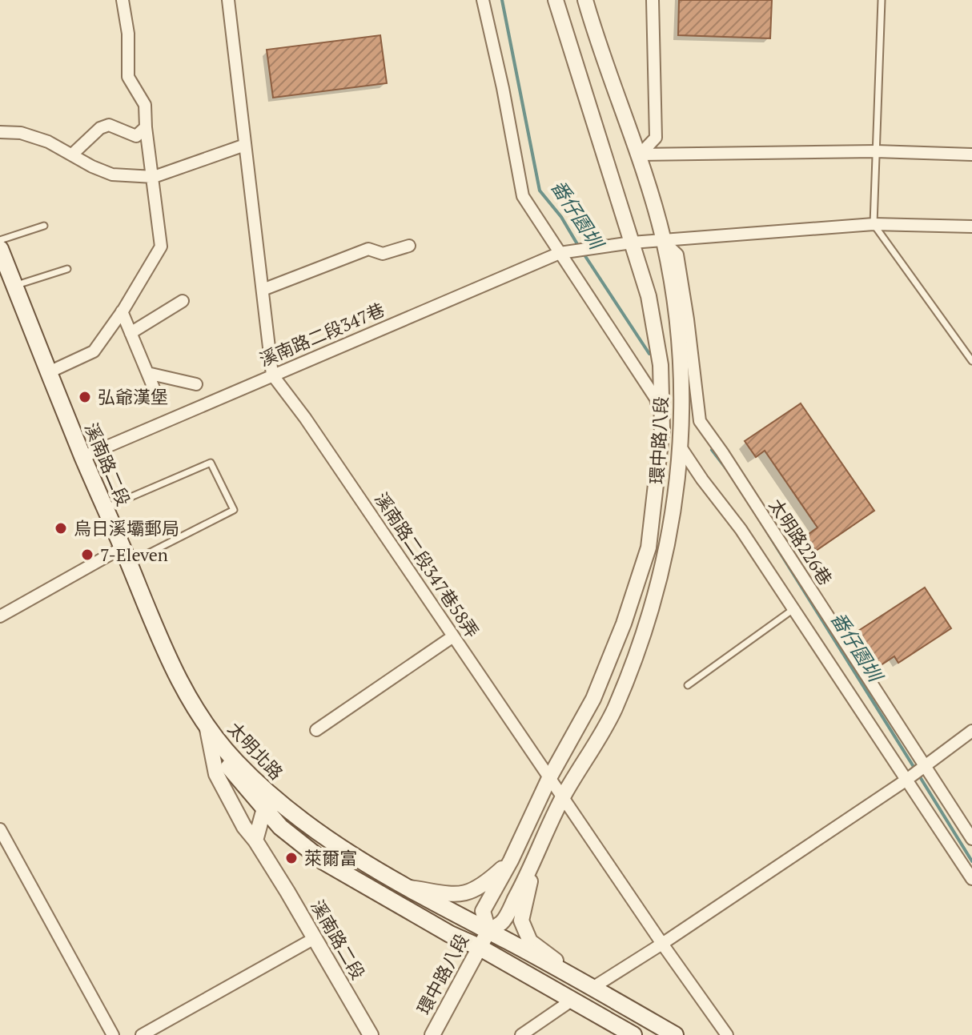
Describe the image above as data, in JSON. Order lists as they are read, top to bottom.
{
  "streets": {
    "main road": ["溪南路二段", "太明北路"],
    "street": [
      "溪南路二段347巷",
      "環中路八段",
      "太明路226巷",
      "溪南路二段347巷58弄"
    ]
  },
  "crossings": [
    ["溪南路二段347巷", "環中路八段"],
    ["溪南路二段347巷", "溪南路二段"],
    ["溪南路二段347巷", "太明路226巷"],
    ["溪南路二段347巷", "溪南路二段347巷58弄"],
    ["環中路八段", "太明路226巷"],
    ["環中路八段", "溪南路二段347巷58弄"],
    ["環中路八段", "太明北路"],
    ["溪南路二段", "太明北路"]
  ],
  "water": ["番仔園圳"],
  "places": [
    "弘爺漢堡",
    "烏日溪壩郵局",
    "7-Eleven",
    "萊爾富"
  ]
}
